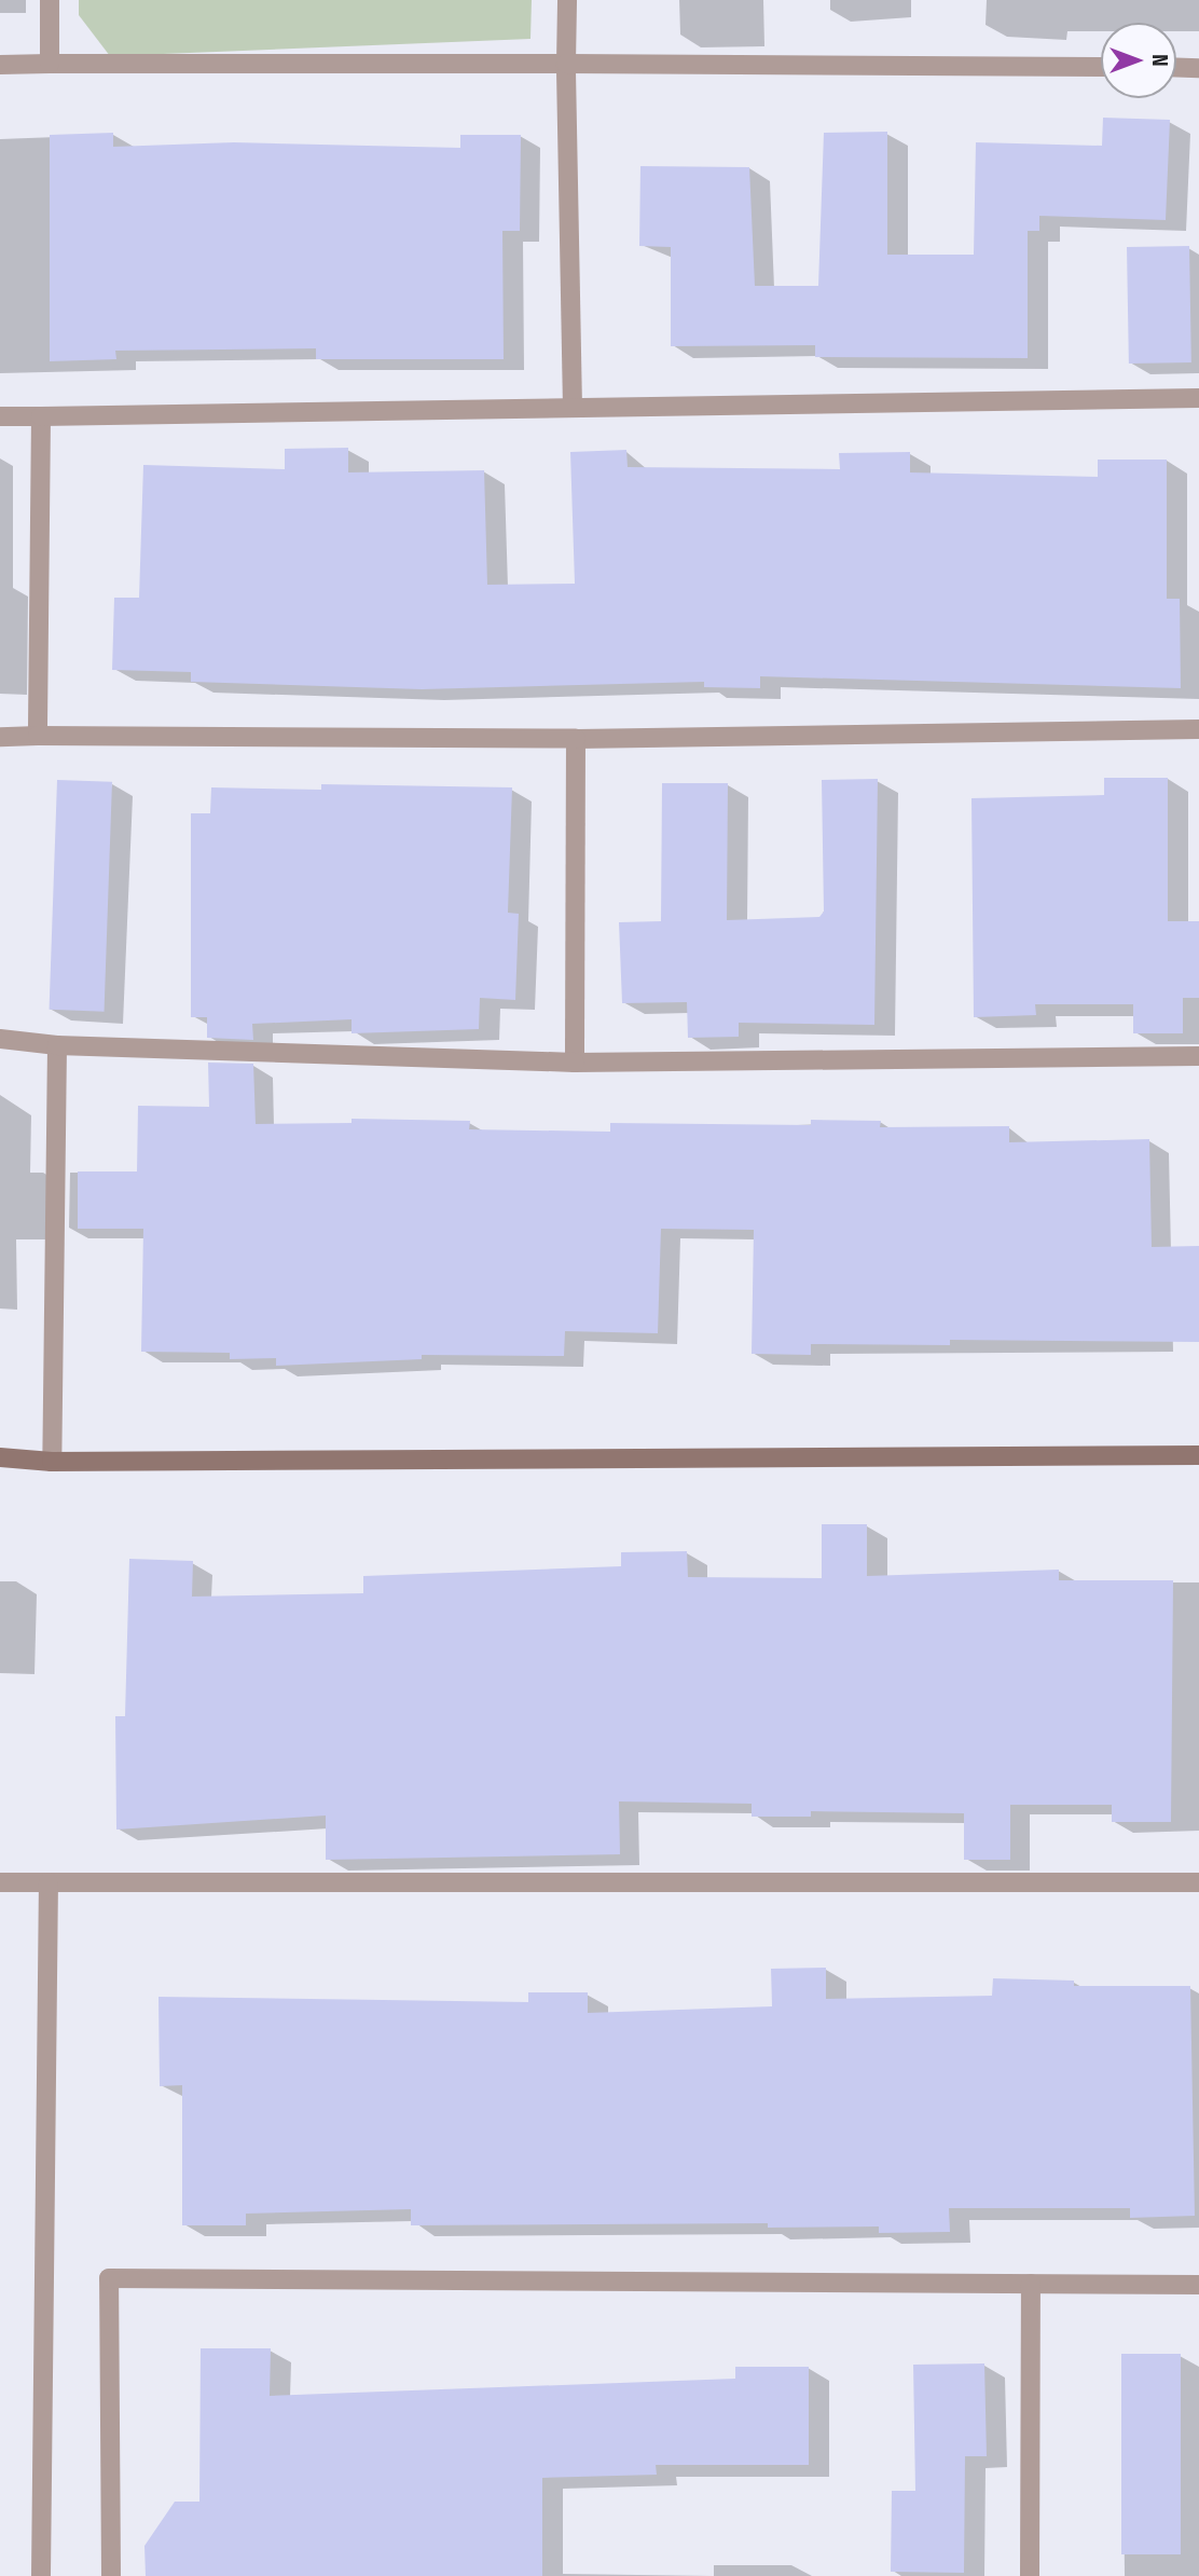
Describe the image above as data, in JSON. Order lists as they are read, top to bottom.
{
  "north": "right"
}
